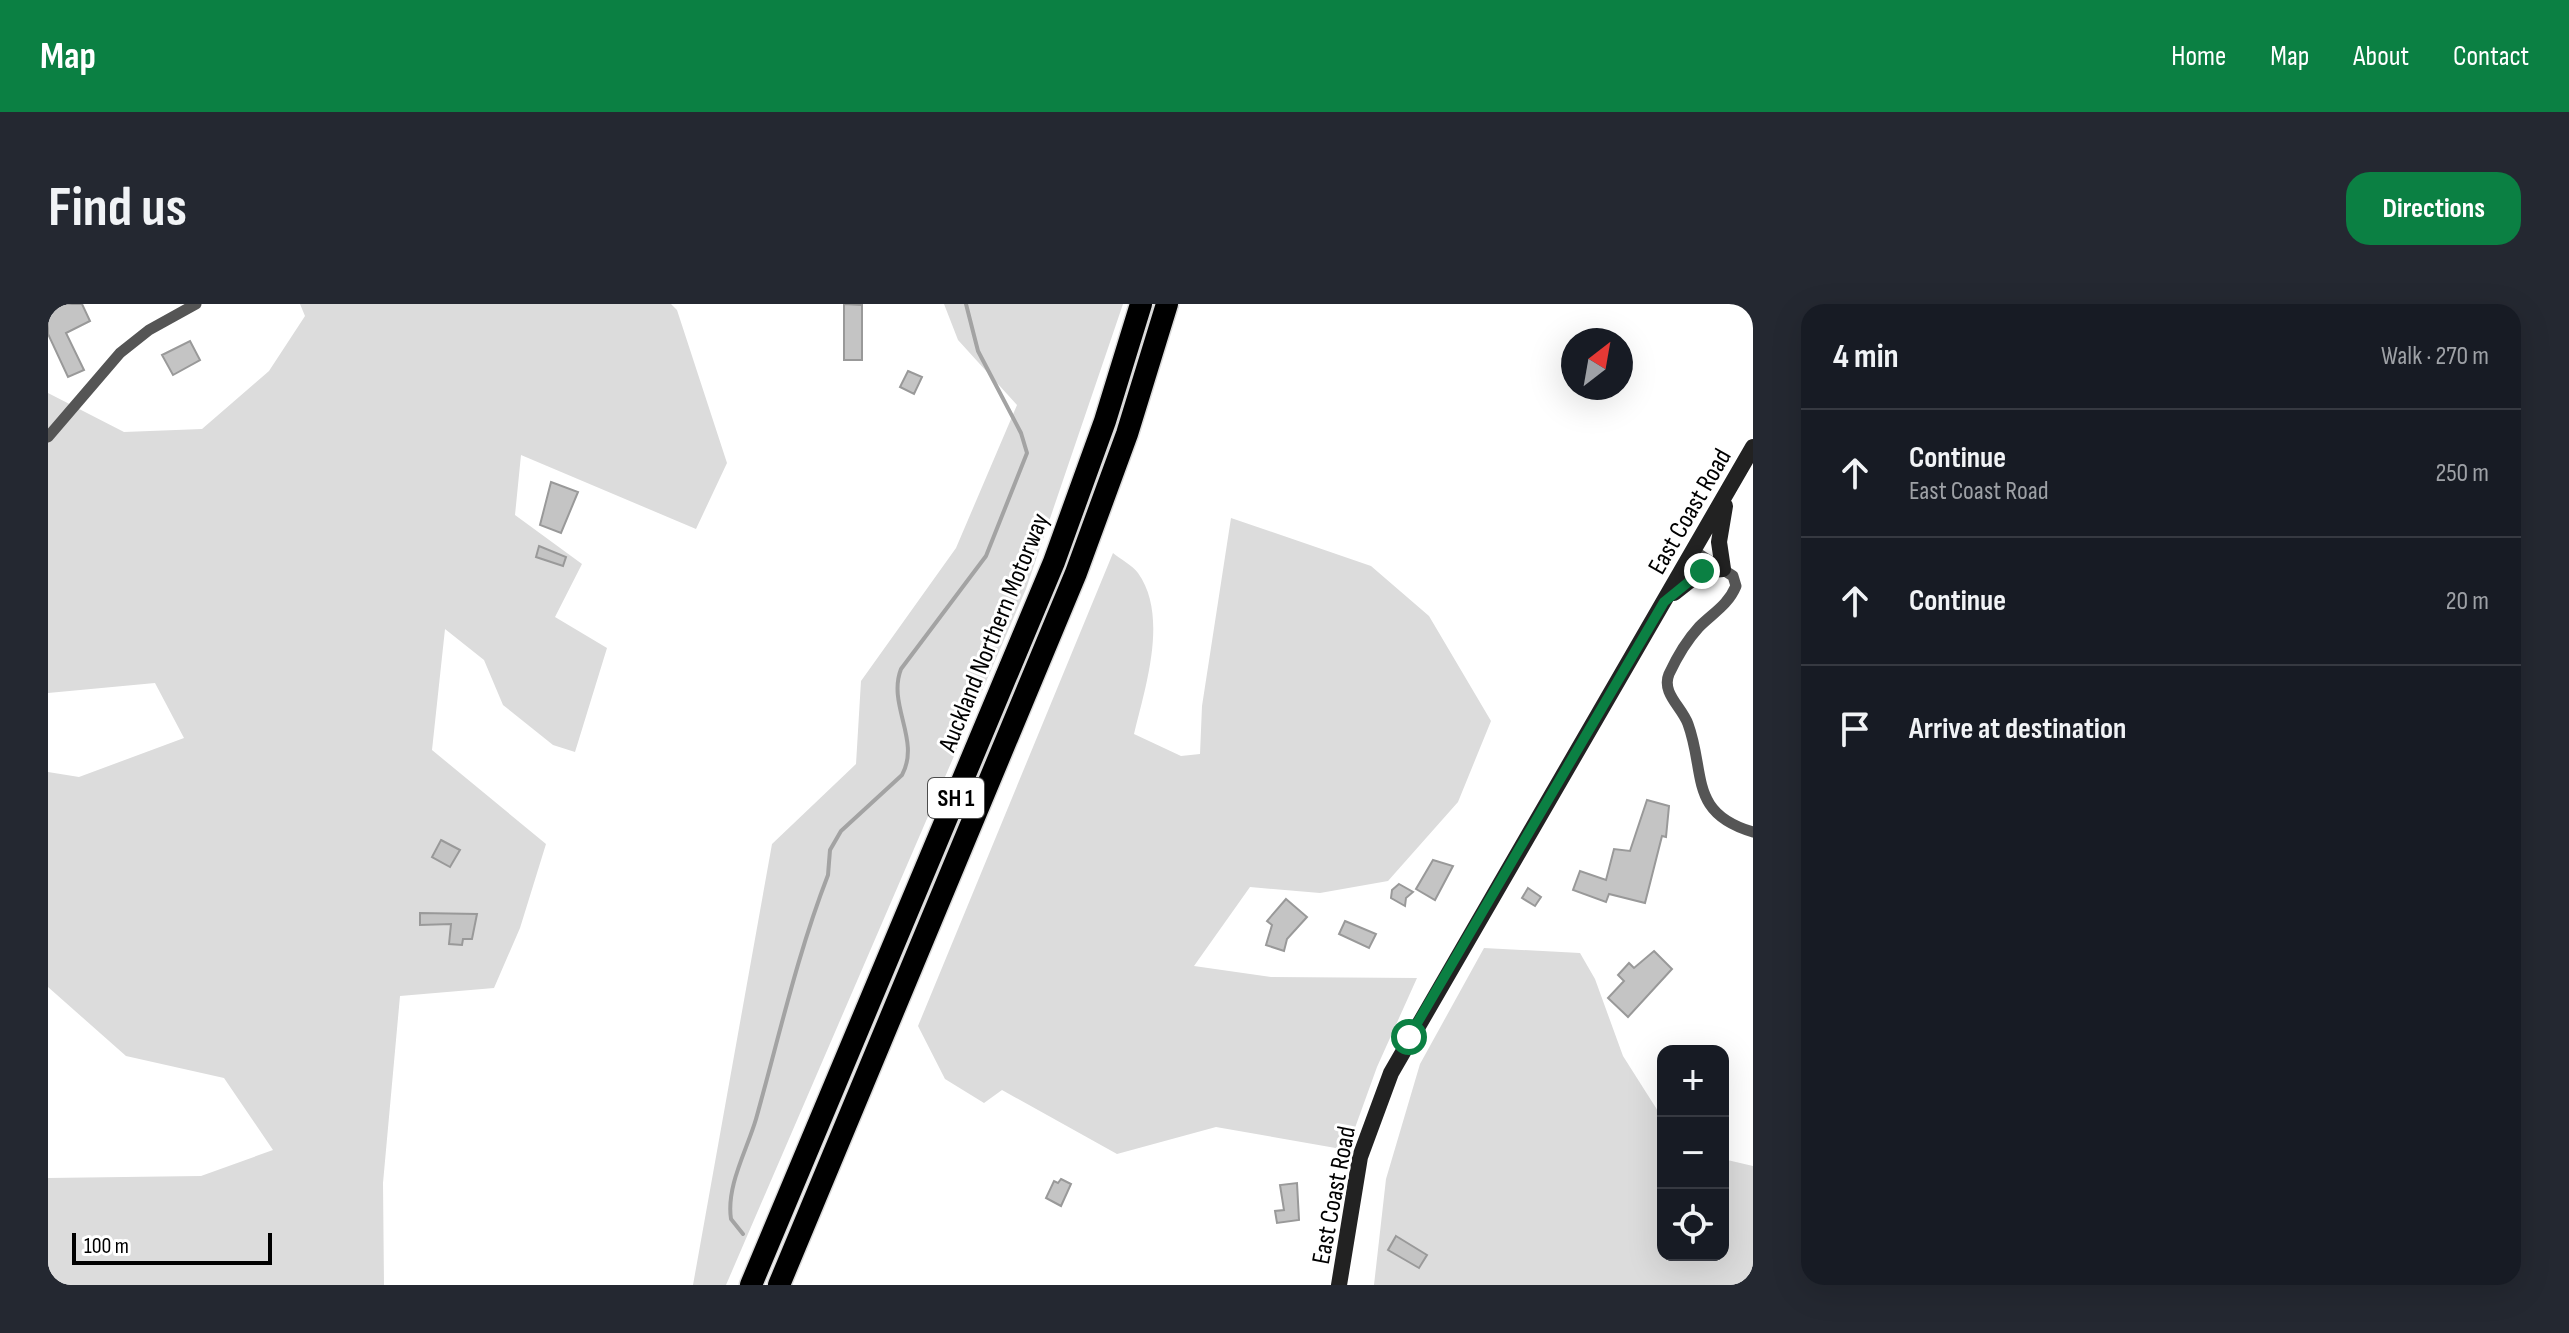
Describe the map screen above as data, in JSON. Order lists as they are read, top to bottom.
{
  "streets": {
    "highway": ["Auckland Northern Motorway", "SH 1"],
    "main road": ["East Coast Road"]
  },
  "scale_bar": "100 m",
  "north": "top right",
  "page": {
    "header": "Map",
    "nav": [
      "Home",
      "Map",
      "About",
      "Contact"
    ],
    "buttons": "Directions",
    "title": "Find us",
    "heading": ["4 min", "Walk · 270 m"],
    "list": [
      ["Continue", "East Coast Road", "250 m"],
      ["Continue", "20 m"],
      "Arrive at destination"
    ],
    "map_buttons": ["+", "−"],
    "scale": "100 m"
  }
}
